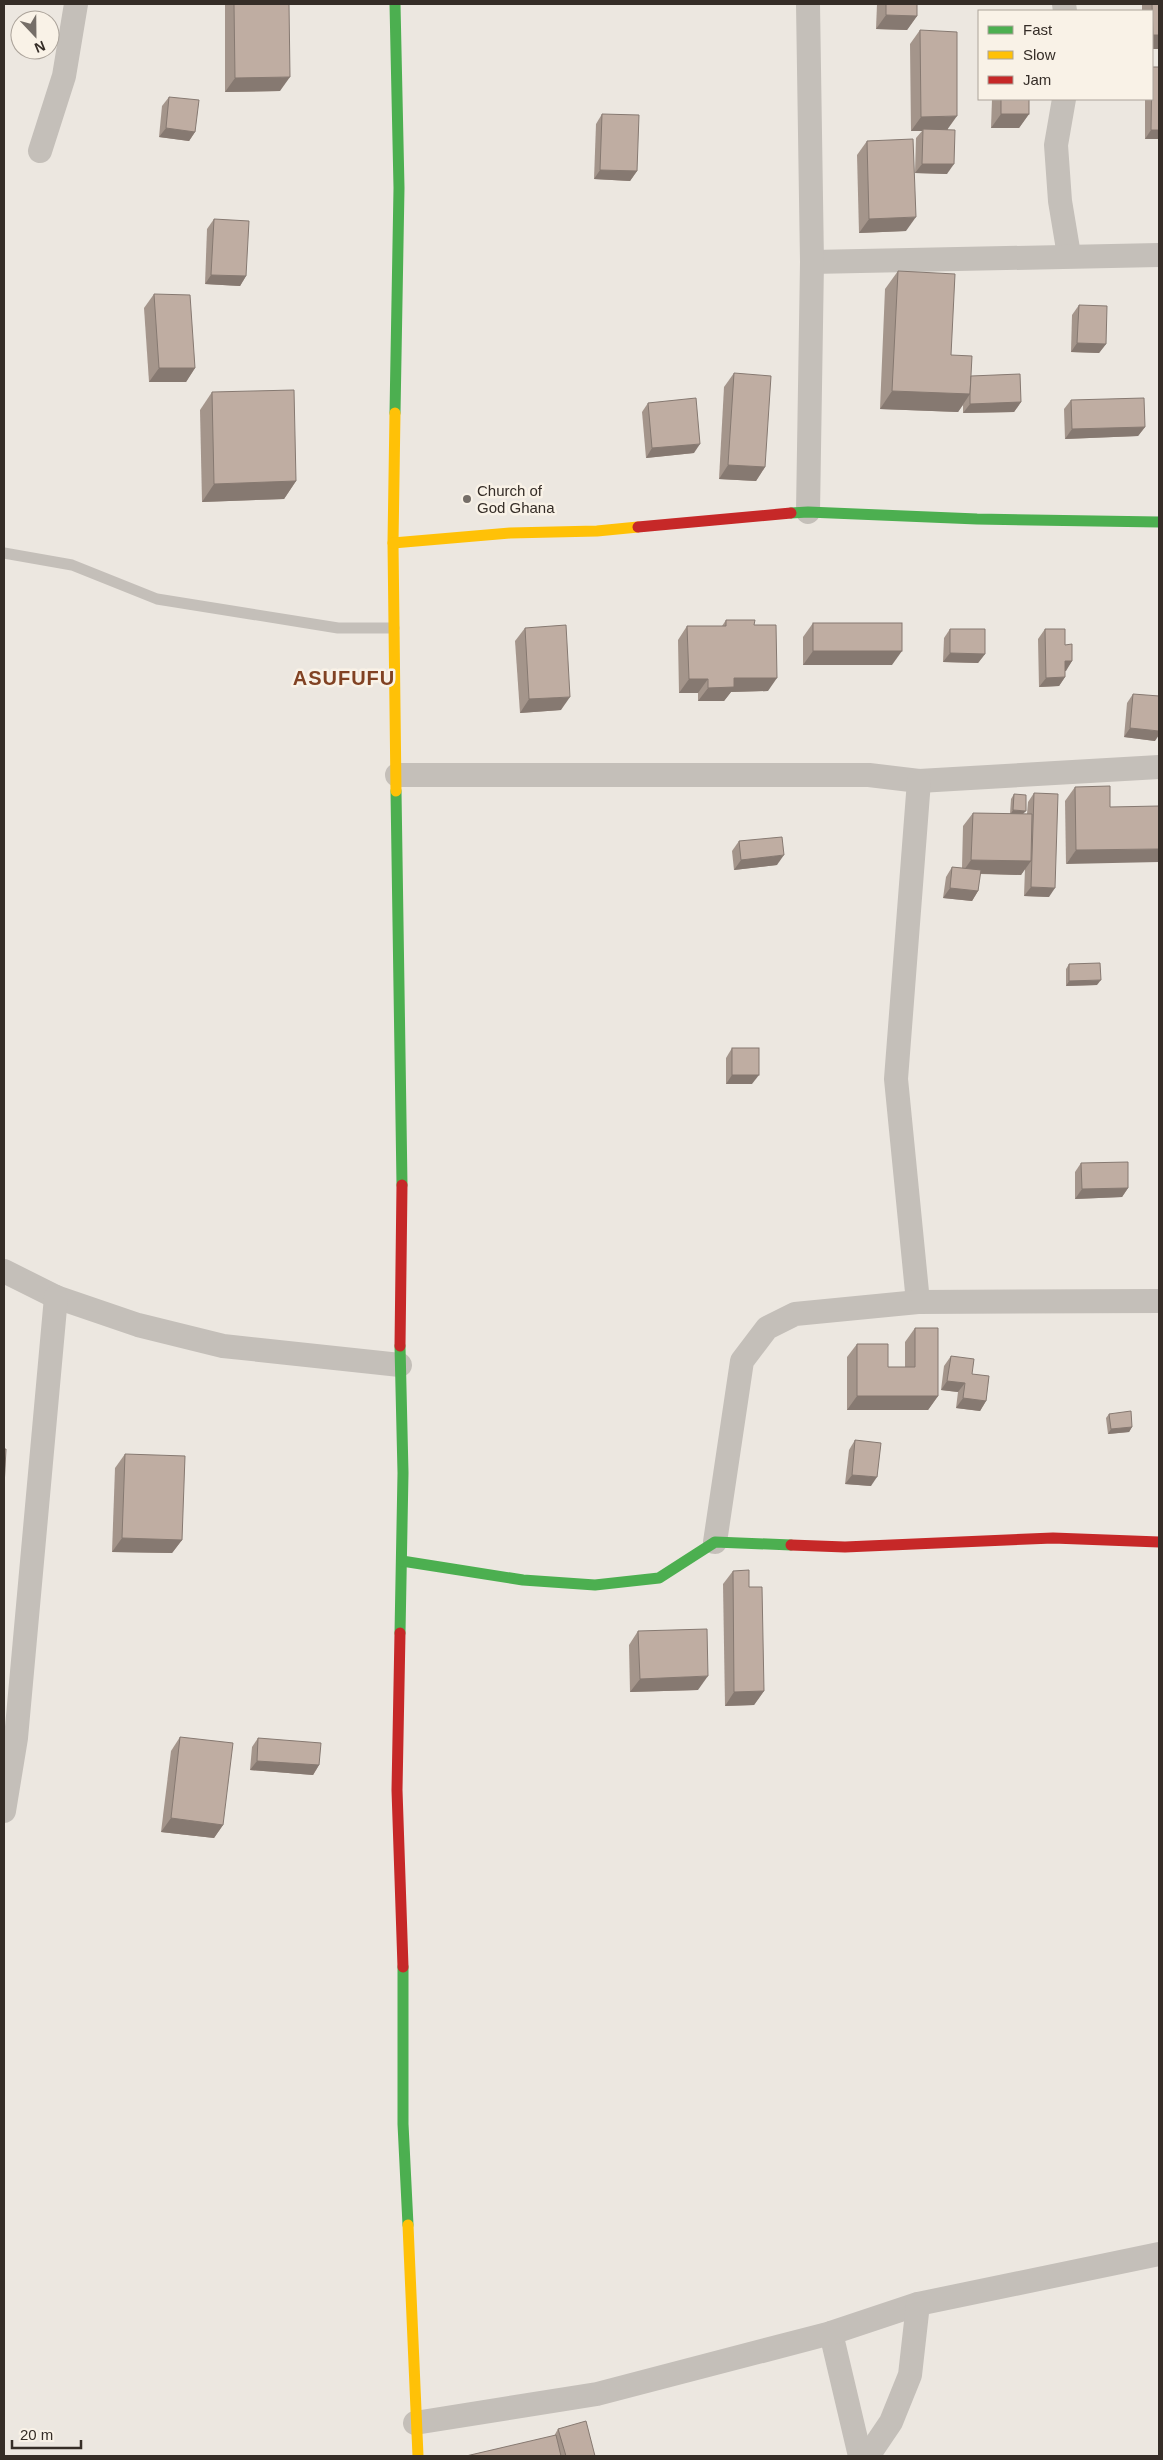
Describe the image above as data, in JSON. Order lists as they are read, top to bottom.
{
  "districts": ["ASUFUFU"],
  "places": ["Church of God Ghana"],
  "legend": ["Fast", "Slow", "Jam"],
  "scale_bar": "20 m",
  "north": "bottom"
}
